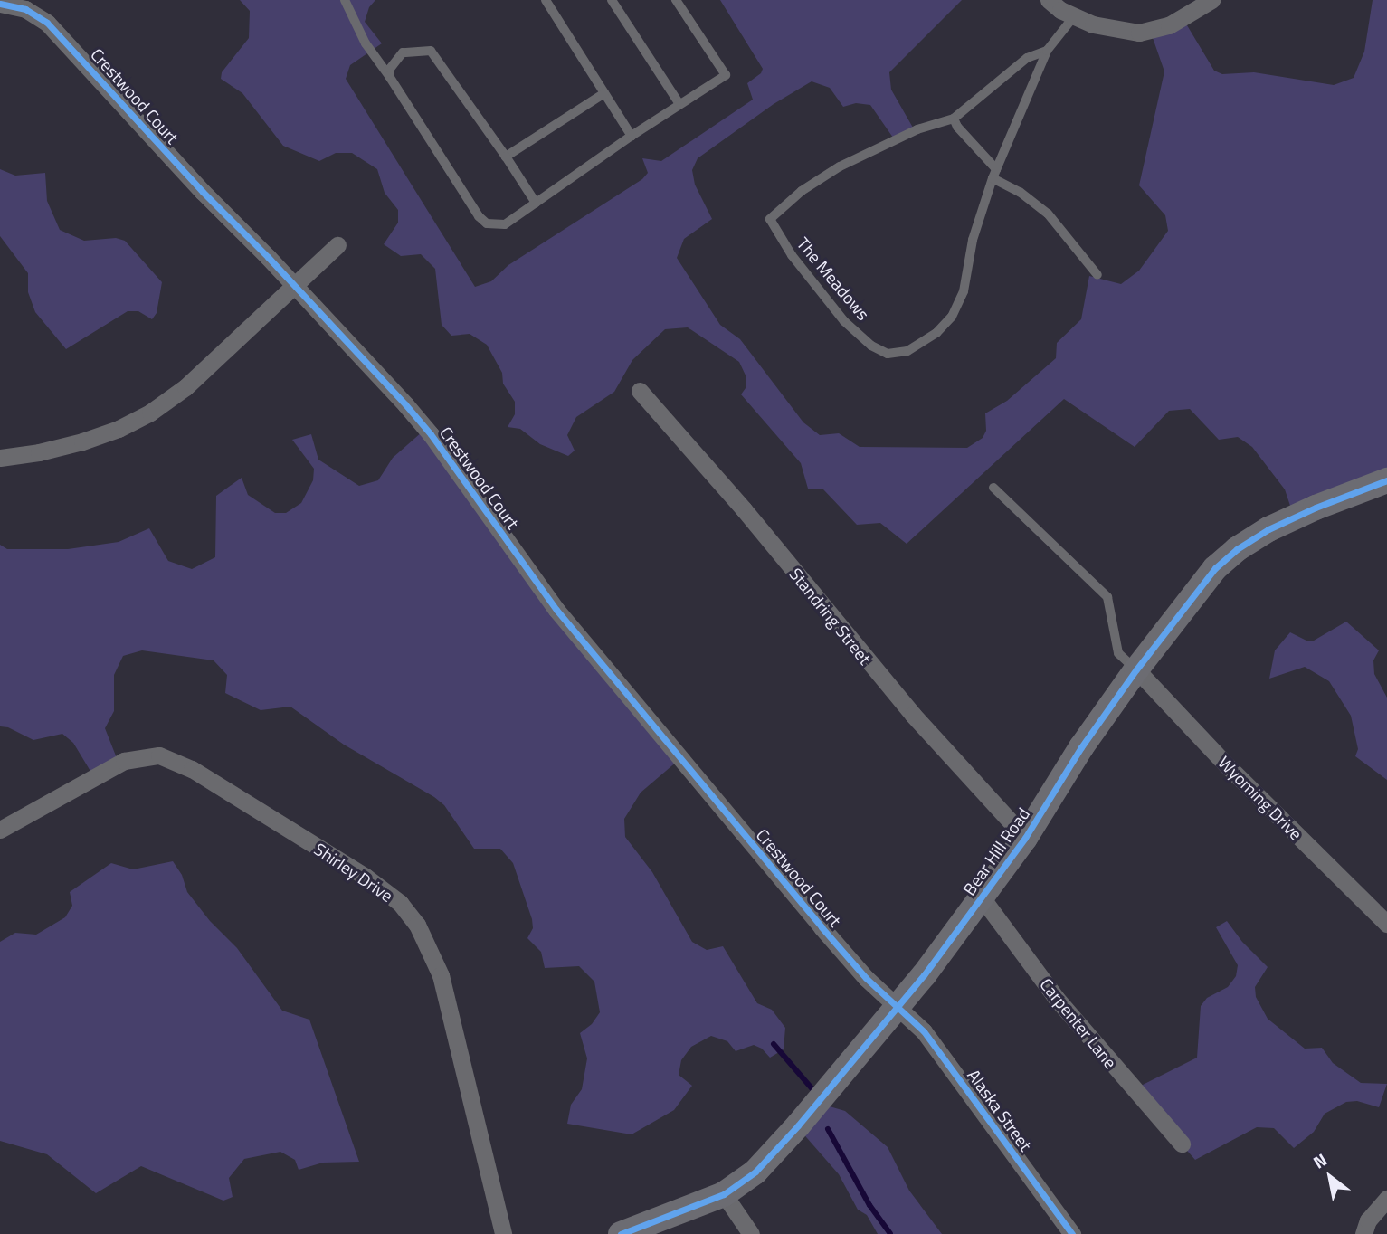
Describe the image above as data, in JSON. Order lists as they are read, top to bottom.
{
  "streets": {
    "street": [
      "Crestwood Court",
      "Standring Street",
      "Wyoming Drive",
      "Bear Hill Road",
      "Shirley Drive",
      "Carpenter Lane",
      "Alaska Street"
    ],
    "lane": ["The Meadows"]
  },
  "crossings": [
    ["Crestwood Court", "Bear Hill Road"],
    ["Crestwood Court", "Alaska Street"],
    ["Standring Street", "Bear Hill Road"],
    ["Wyoming Drive", "Bear Hill Road"],
    ["Bear Hill Road", "Carpenter Lane"],
    ["Bear Hill Road", "Alaska Street"]
  ],
  "north": "top left"
}
